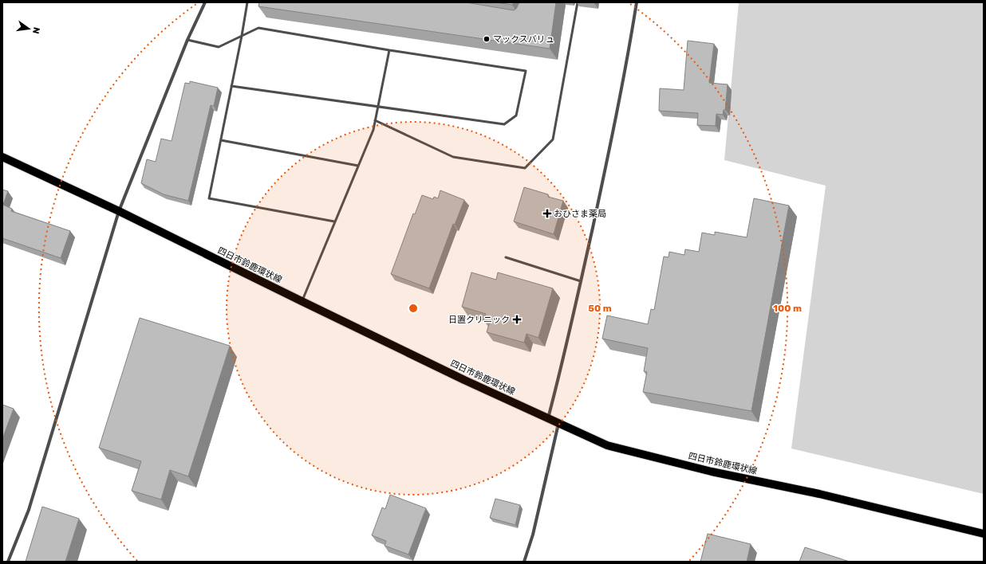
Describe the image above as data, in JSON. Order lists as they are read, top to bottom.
{
  "streets": {
    "main road": ["四日市鈴鹿環状線"]
  },
  "places": {
    "other": ["マックスバリュ"],
    "health": ["おひさま薬局", "日置クリニック"]
  },
  "north": "right",
  "rings": ["50 m", "100 m"]
}
